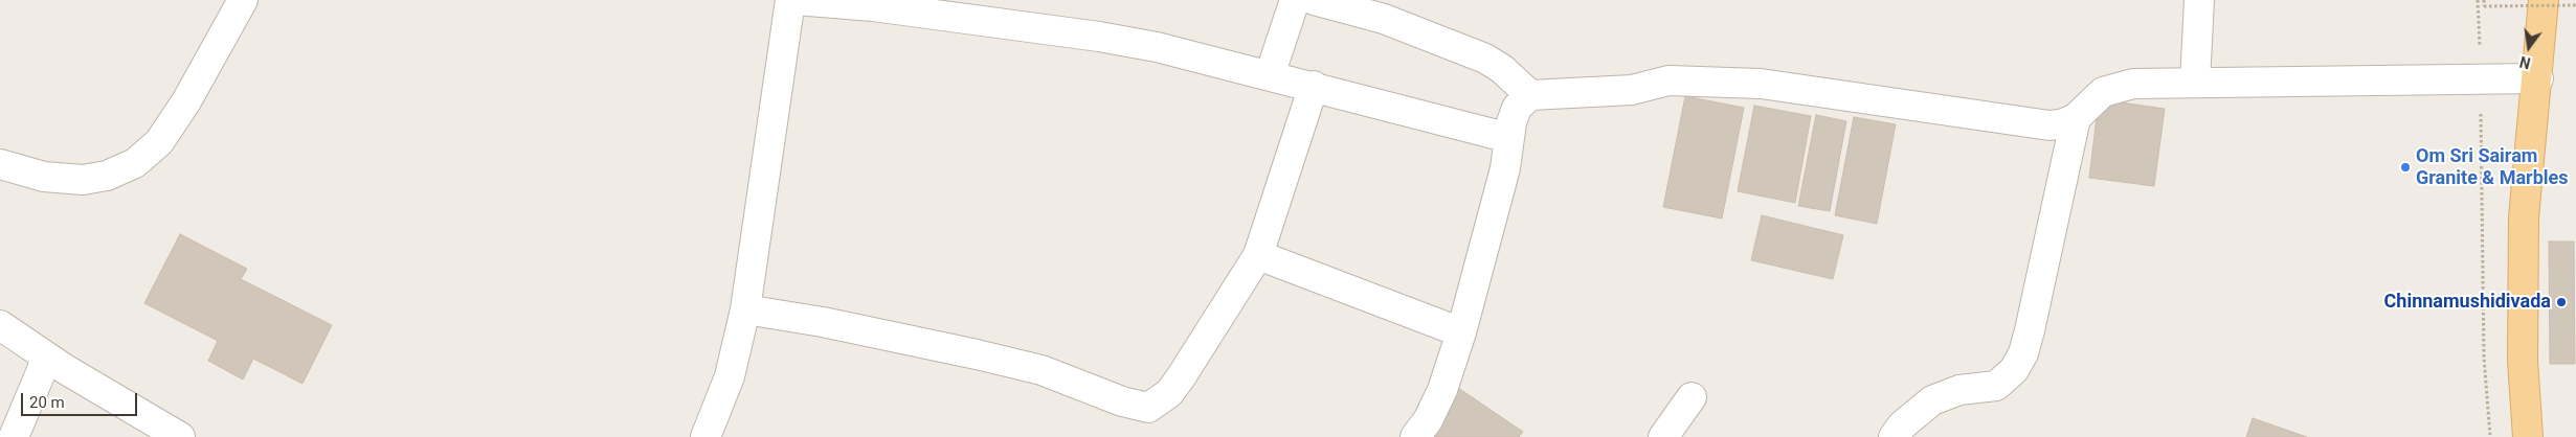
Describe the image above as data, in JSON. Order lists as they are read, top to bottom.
{
  "places": ["Om Sri Sairam Granite & Marbles", "Chinnamushidivada"],
  "scale_bar": "20 m",
  "north": "bottom"
}
